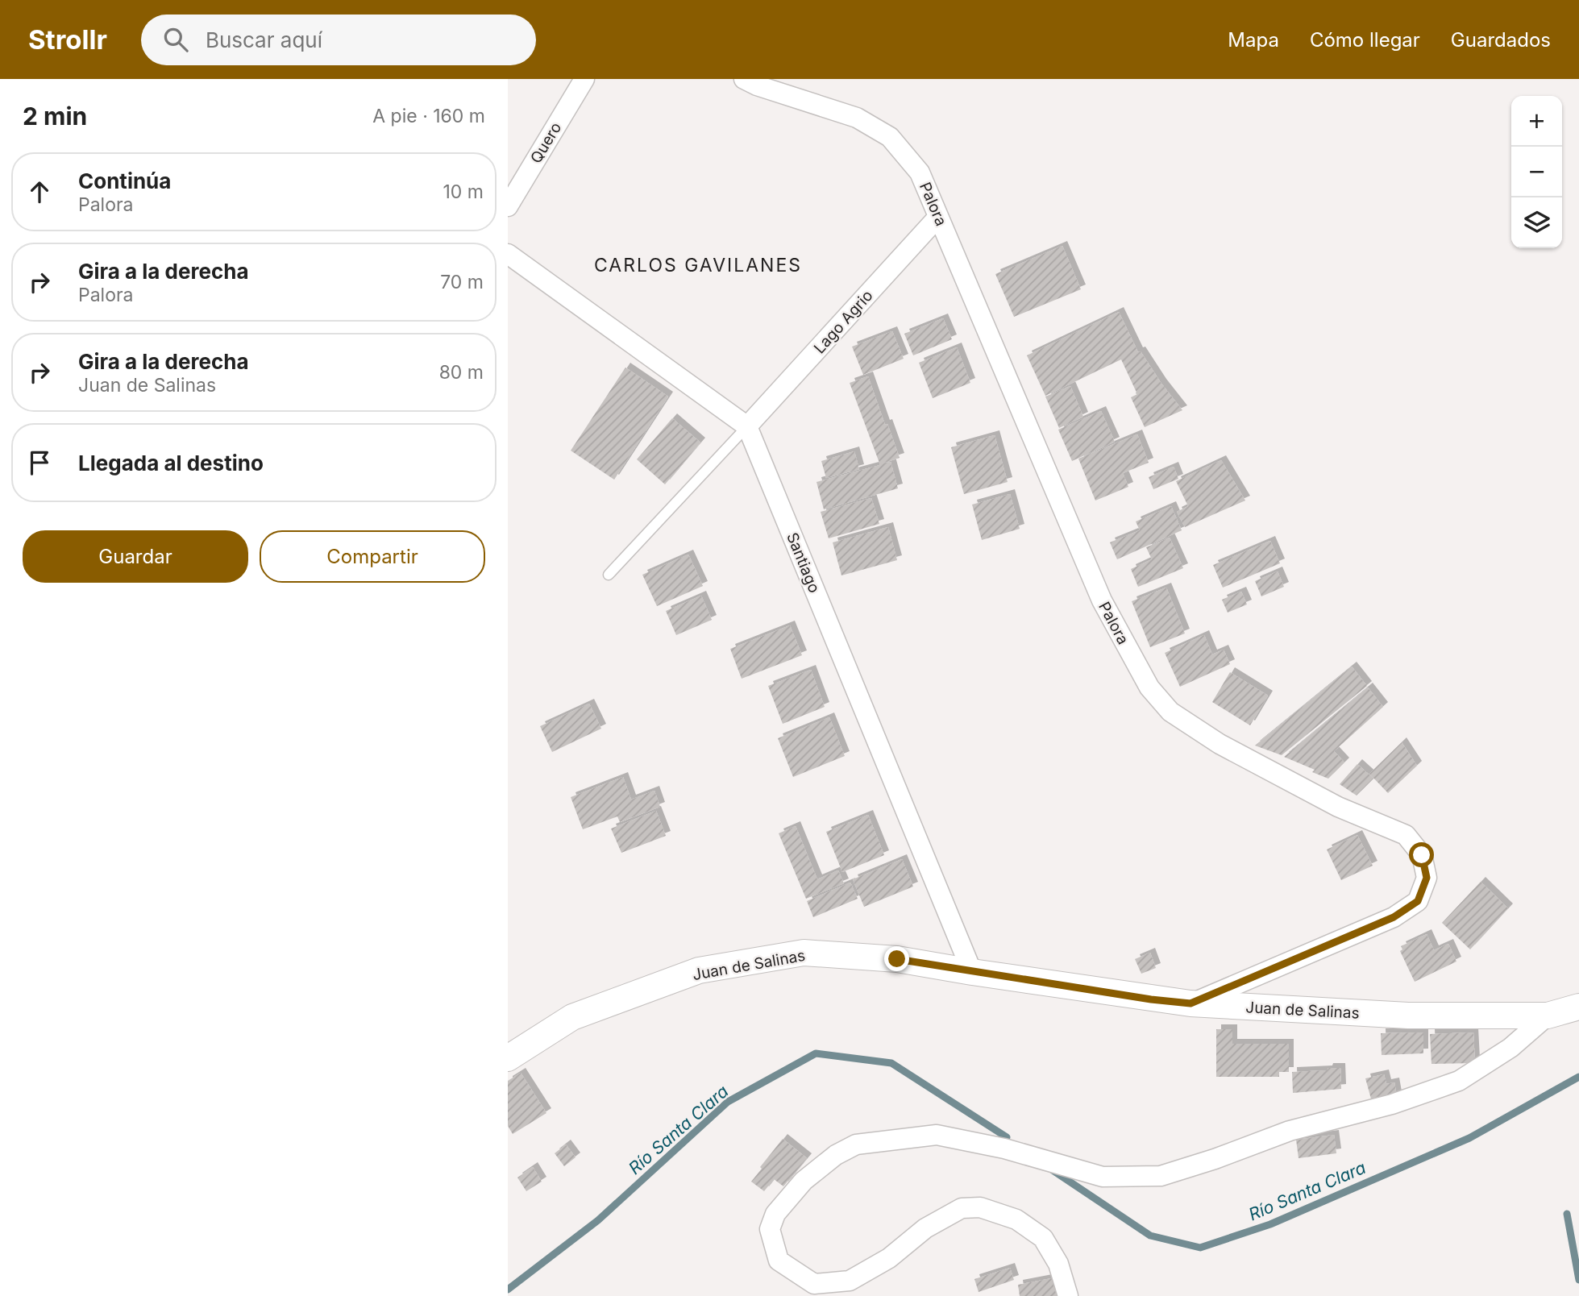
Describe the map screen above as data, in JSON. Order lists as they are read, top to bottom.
{
  "streets": {
    "street": [
      "Quero",
      "Palora",
      "Lago Agrio",
      "Santiago",
      "Juan de Salinas"
    ]
  },
  "crossings": [
    ["Palora", "Lago Agrio"],
    ["Palora", "Juan de Salinas"],
    ["Lago Agrio", "Santiago"],
    ["Santiago", "Juan de Salinas"]
  ],
  "districts": ["CARLOS GAVILANES"],
  "water": ["Río Santa Clara"],
  "page": {
    "header": "Strollr",
    "search": "Buscar aquí",
    "nav": ["Mapa", "Cómo llegar", "Guardados"],
    "heading": ["2 min", "A pie · 160 m"],
    "map_buttons": ["+", "−"],
    "list": [
      ["Continúa", "Palora", "10 m"],
      ["Gira a la derecha", "Palora", "70 m"],
      ["Gira a la derecha", "Juan de Salinas", "80 m"],
      "Llegada al destino"
    ],
    "buttons": ["Guardar", "Compartir"]
  }
}
